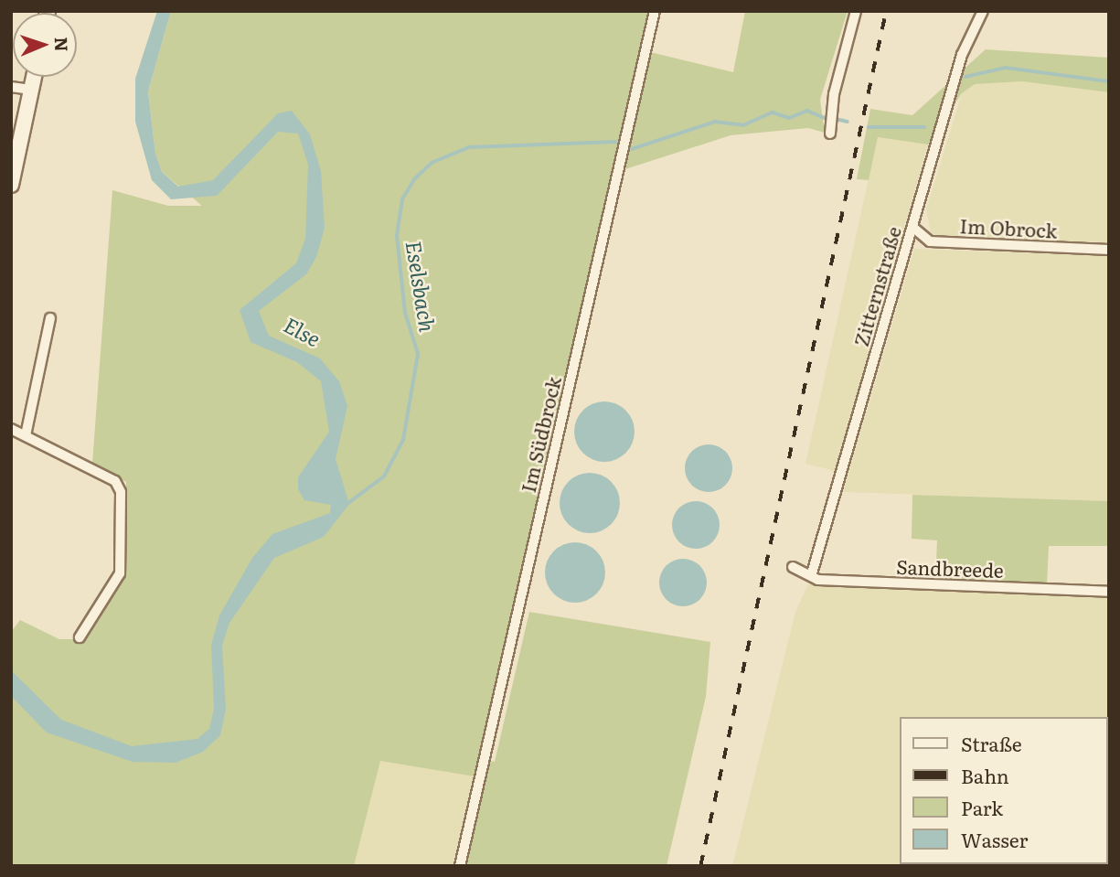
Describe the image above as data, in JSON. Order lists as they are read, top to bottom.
{
  "streets": {
    "street": [
      "Im Obrock",
      "Zitternstraße",
      "Im Südbrock",
      "Sandbreede"
    ]
  },
  "crossings": [
    ["Im Obrock", "Zitternstraße"],
    ["Zitternstraße", "Sandbreede"]
  ],
  "water": ["Eselsbach", "Else"],
  "legend": [
    "Straße",
    "Bahn",
    "Park",
    "Wasser"
  ],
  "north": "right"
}
